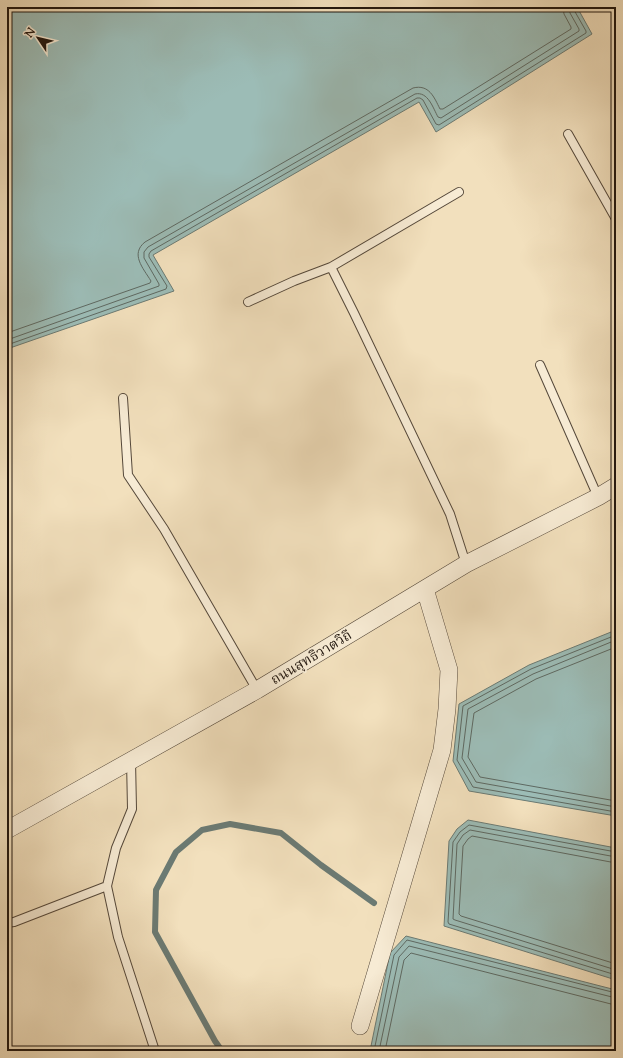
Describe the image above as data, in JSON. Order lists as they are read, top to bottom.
{
  "streets": {
    "street": ["ถนนสุทธิวาตวิถี"]
  },
  "north": "top left"
}
